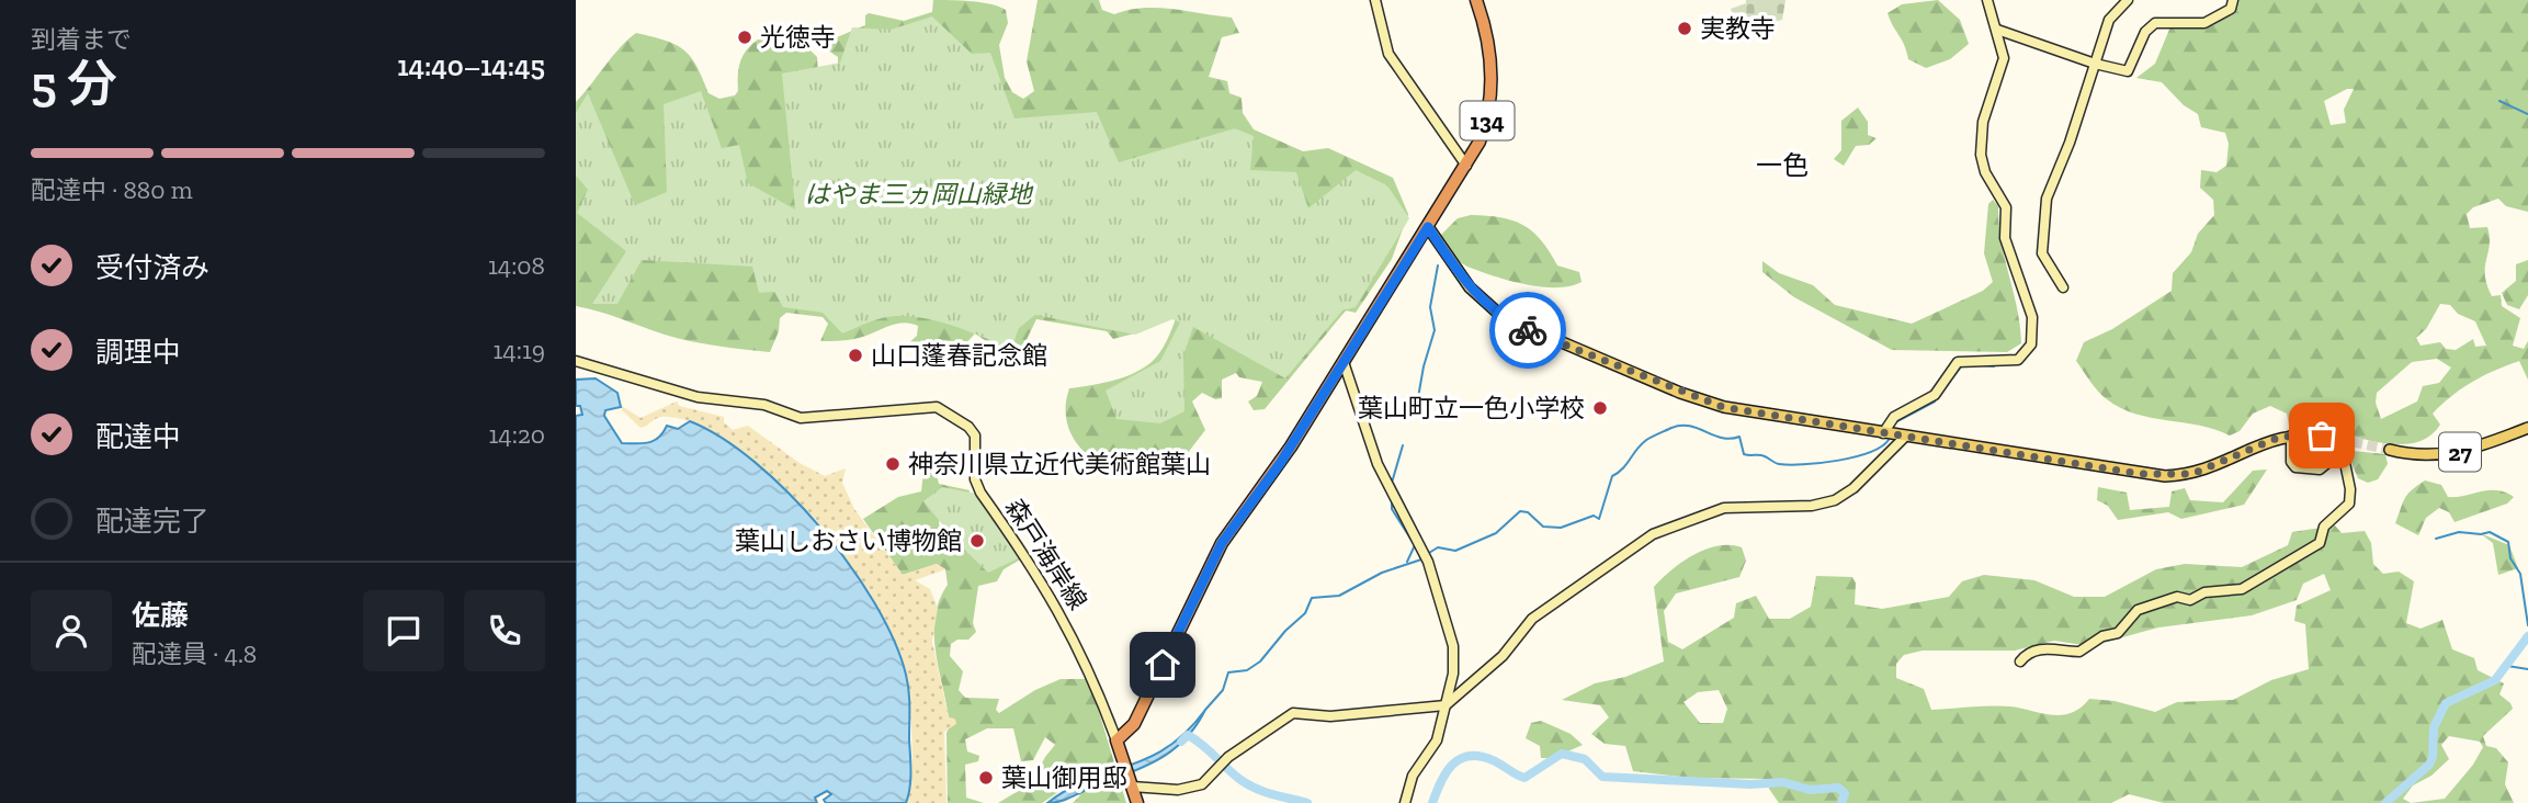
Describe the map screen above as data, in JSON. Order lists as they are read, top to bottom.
{
  "streets": {
    "highway": ["134"],
    "main road": ["27"],
    "street": ["森戸海岸線"]
  },
  "crossings": [
    ["134", "森戸海岸線"]
  ],
  "districts": ["一色"],
  "parks": ["はやま三ヵ岡山緑地"],
  "places": [
    "実教寺",
    "光徳寺",
    "山口蓬春記念館",
    "葉山町立一色小学校",
    "神奈川県立近代美術館葉山",
    "葉山しおさい博物館",
    "葉山御用邸"
  ],
  "page": {
    "heading": ["5 分", "到着まで", "14:40–14:45"],
    "panel": ["佐藤", "配達員 · 4.8"],
    "bar": "配達中 · 880 m",
    "list": [
      ["受付済み", "14:08"],
      ["調理中", "14:19"],
      ["配達中", "14:20"],
      "配達完了"
    ]
  }
}
